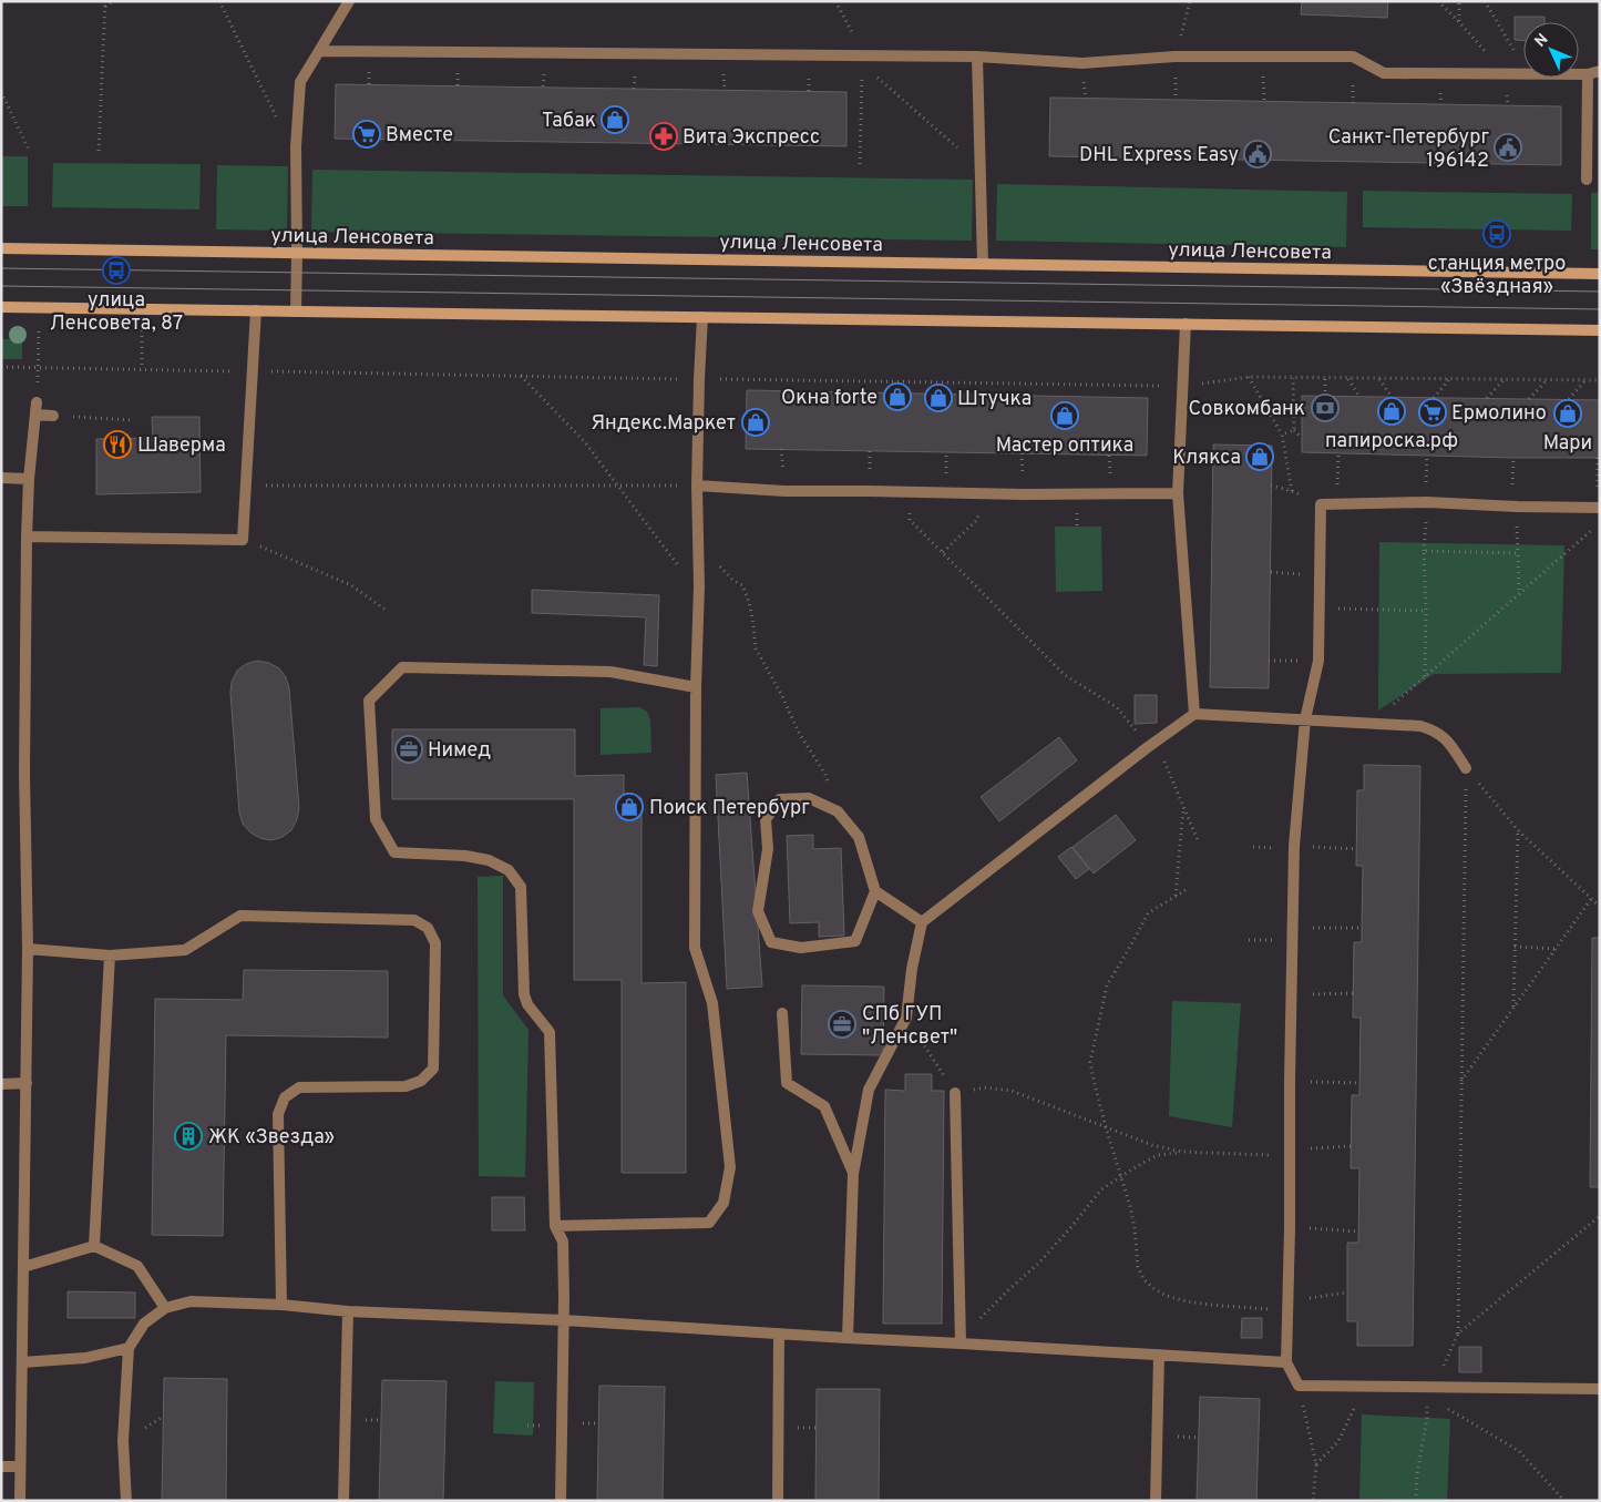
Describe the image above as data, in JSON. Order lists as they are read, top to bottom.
{
  "streets": {
    "street": ["улица Ленсовета"]
  },
  "places": {
    "shop": [
      "Табак",
      "Окна forte",
      "Штучка",
      "папироска.рф",
      "Мари",
      "Мастер оптика",
      "Яндекс.Маркет",
      "Клякса",
      "Поиск Петербург"
    ],
    "supermarket": ["Вместе", "Ермолино"],
    "pharmacy": ["Вита Экспресс"],
    "public building": ["Санкт-Петербург 196142", "DHL Express Easy"],
    "bus stop": ["станция метро «Звёздная»", "улица Ленсовета, 87"],
    "bank": ["Совкомбанк"],
    "restaurant": ["Шаверма"],
    "office": ["Нимед", "СПб ГУП \"Ленсвет\""],
    "building": ["ЖК «Звезда»"]
  },
  "north": "top left"
}
